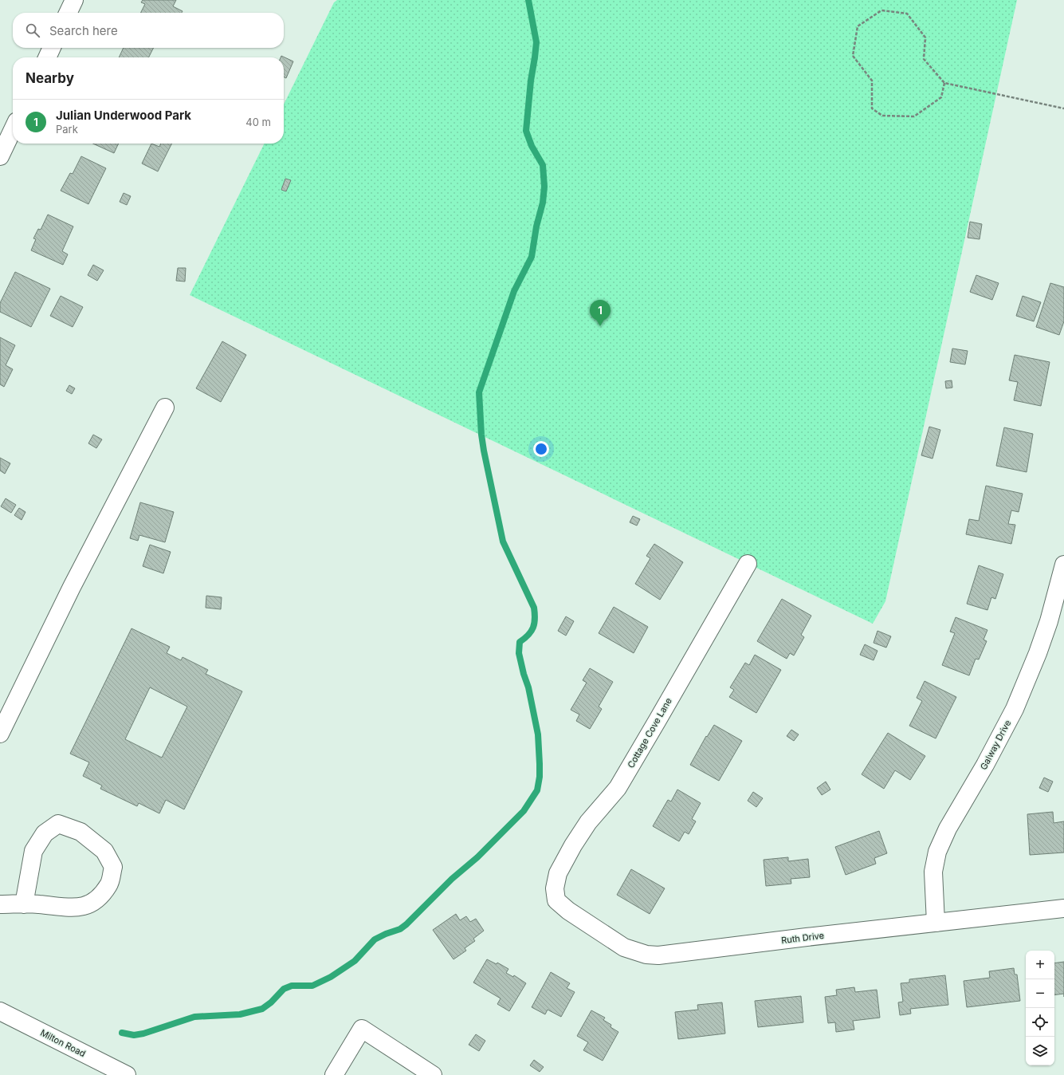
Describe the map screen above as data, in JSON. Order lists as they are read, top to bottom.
{
  "streets": {
    "street": [
      "Cottage Cove Lane",
      "Galway Drive",
      "Ruth Drive",
      "Milton Road"
    ]
  },
  "crossings": [
    ["Cottage Cove Lane", "Ruth Drive"],
    ["Galway Drive", "Ruth Drive"]
  ],
  "page": {
    "search": "Search here",
    "heading": "Nearby",
    "list": [
      {
        "mark": "1",
        "name": "Julian Underwood Park",
        "note": "Park",
        "value": "40 m"
      }
    ],
    "pins": "1",
    "map_buttons": ["+", "−"]
  }
}
